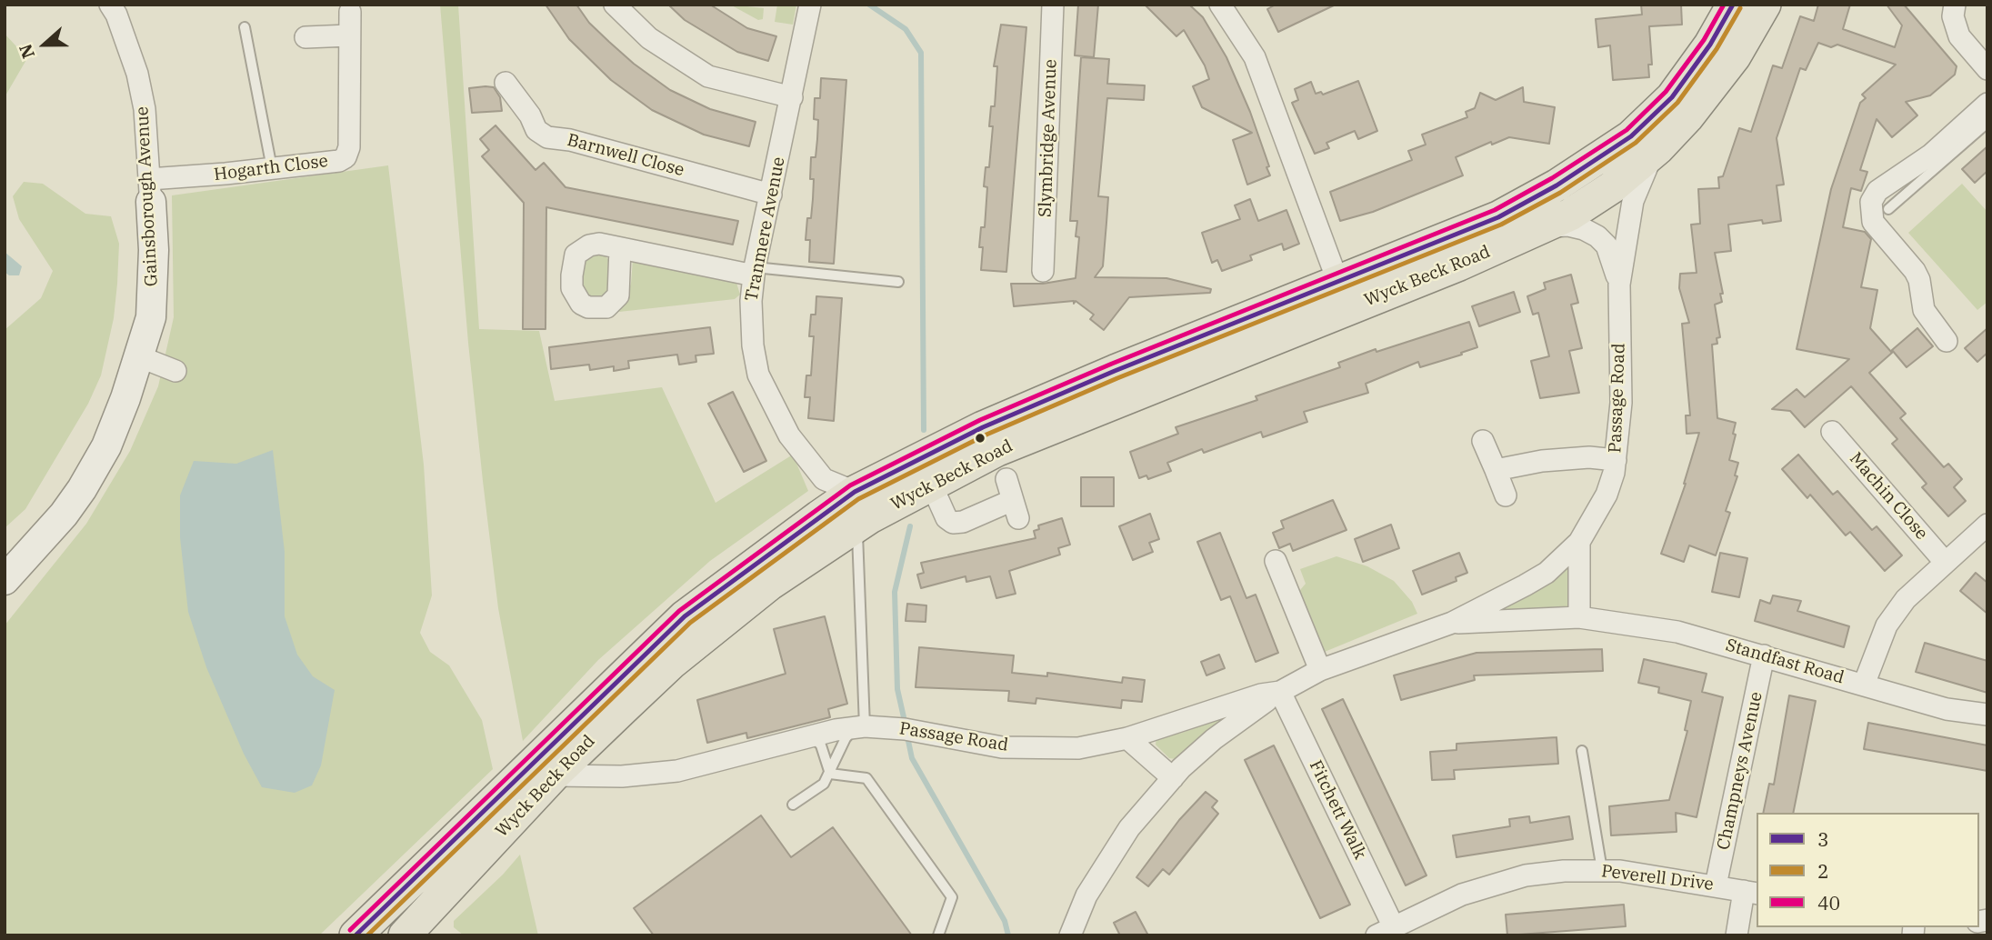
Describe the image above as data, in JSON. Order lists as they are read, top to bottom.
{
  "streets": {
    "main road": ["Wyck Beck Road", "Passage Road"],
    "street": [
      "Slymbridge Avenue",
      "Barnwell Close",
      "Hogarth Close",
      "Gainsborough Avenue",
      "Tranmere Avenue",
      "Machin Close",
      "Standfast Road",
      "Champneys Avenue",
      "Fitchett Walk",
      "Peverell Drive"
    ]
  },
  "crossings": [
    ["Barnwell Close", "Tranmere Avenue"],
    ["Hogarth Close", "Gainsborough Avenue"],
    ["Tranmere Avenue", "Wyck Beck Road"],
    ["Wyck Beck Road", "Passage Road"],
    ["Passage Road", "Standfast Road"],
    ["Passage Road", "Fitchett Walk"],
    ["Standfast Road", "Champneys Avenue"],
    ["Champneys Avenue", "Peverell Drive"],
    ["Fitchett Walk", "Peverell Drive"]
  ],
  "lines": ["transit line 3", "transit line 40", "transit line 2"],
  "legend": ["3", "2", "40"],
  "north": "left"
}
